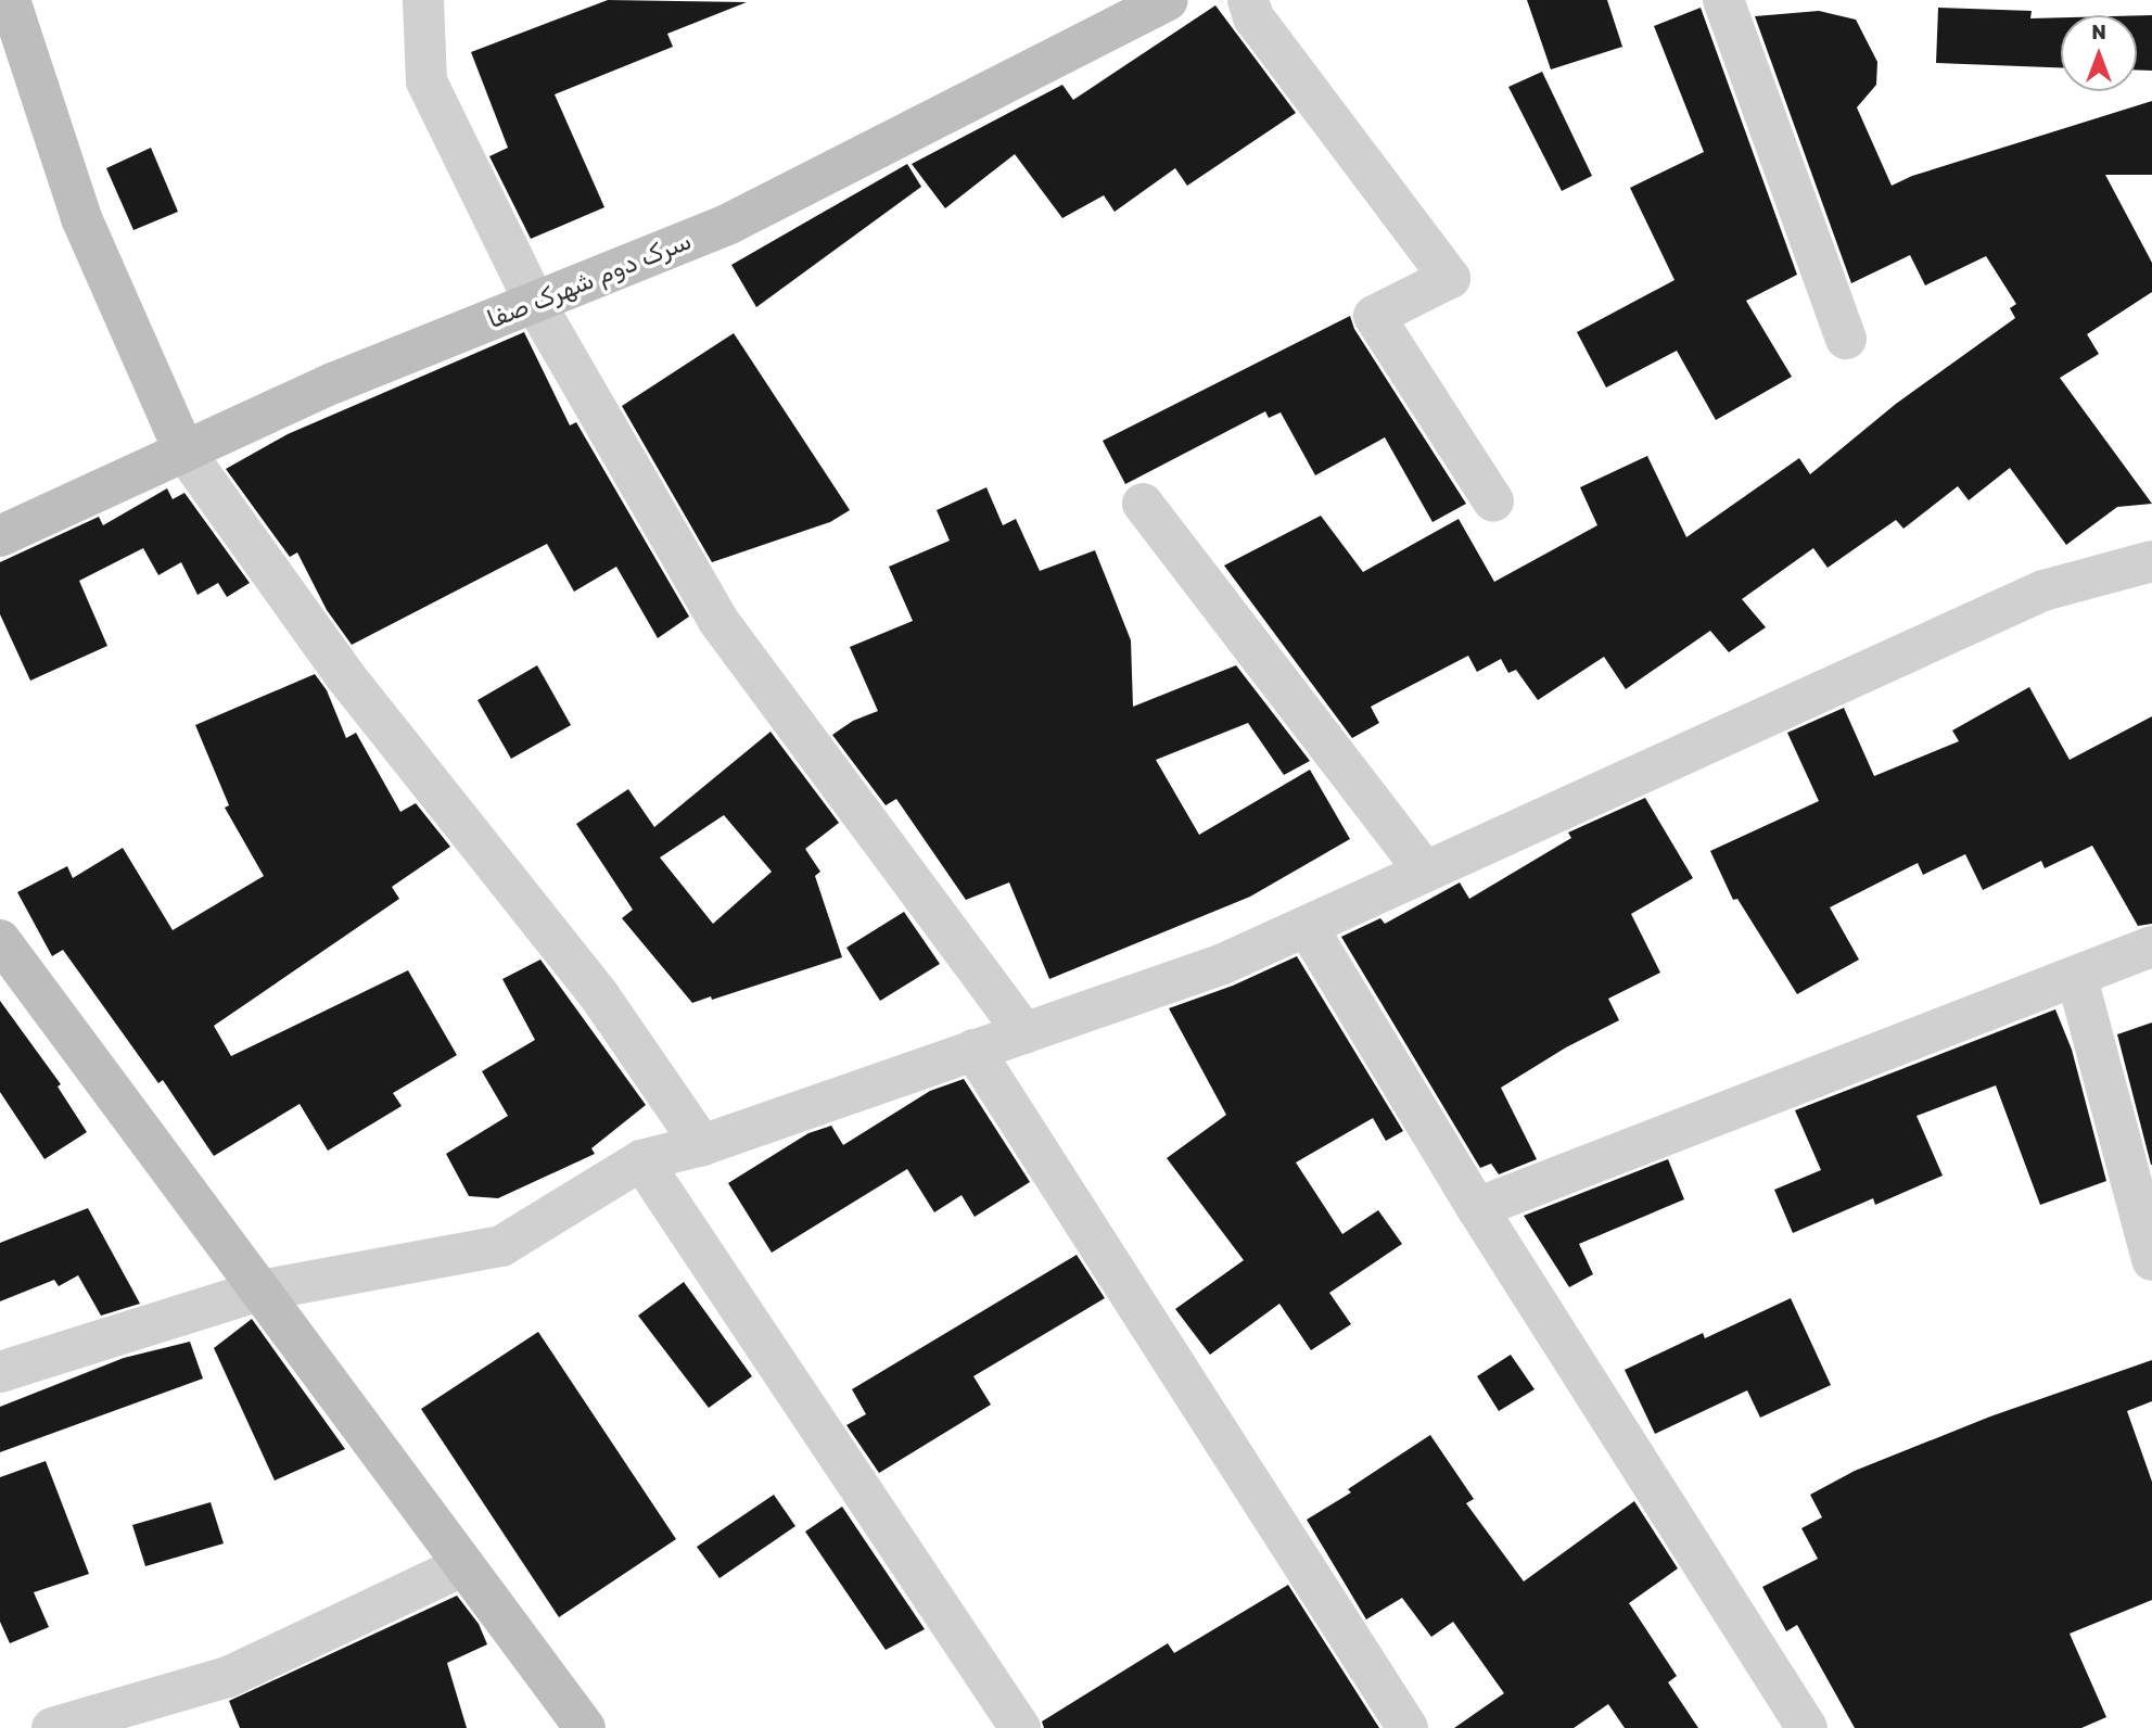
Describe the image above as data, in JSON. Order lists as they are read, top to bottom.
{
  "streets": {
    "street": ["سرک دوم شهرک صفا"]
  },
  "north": "top"
}
